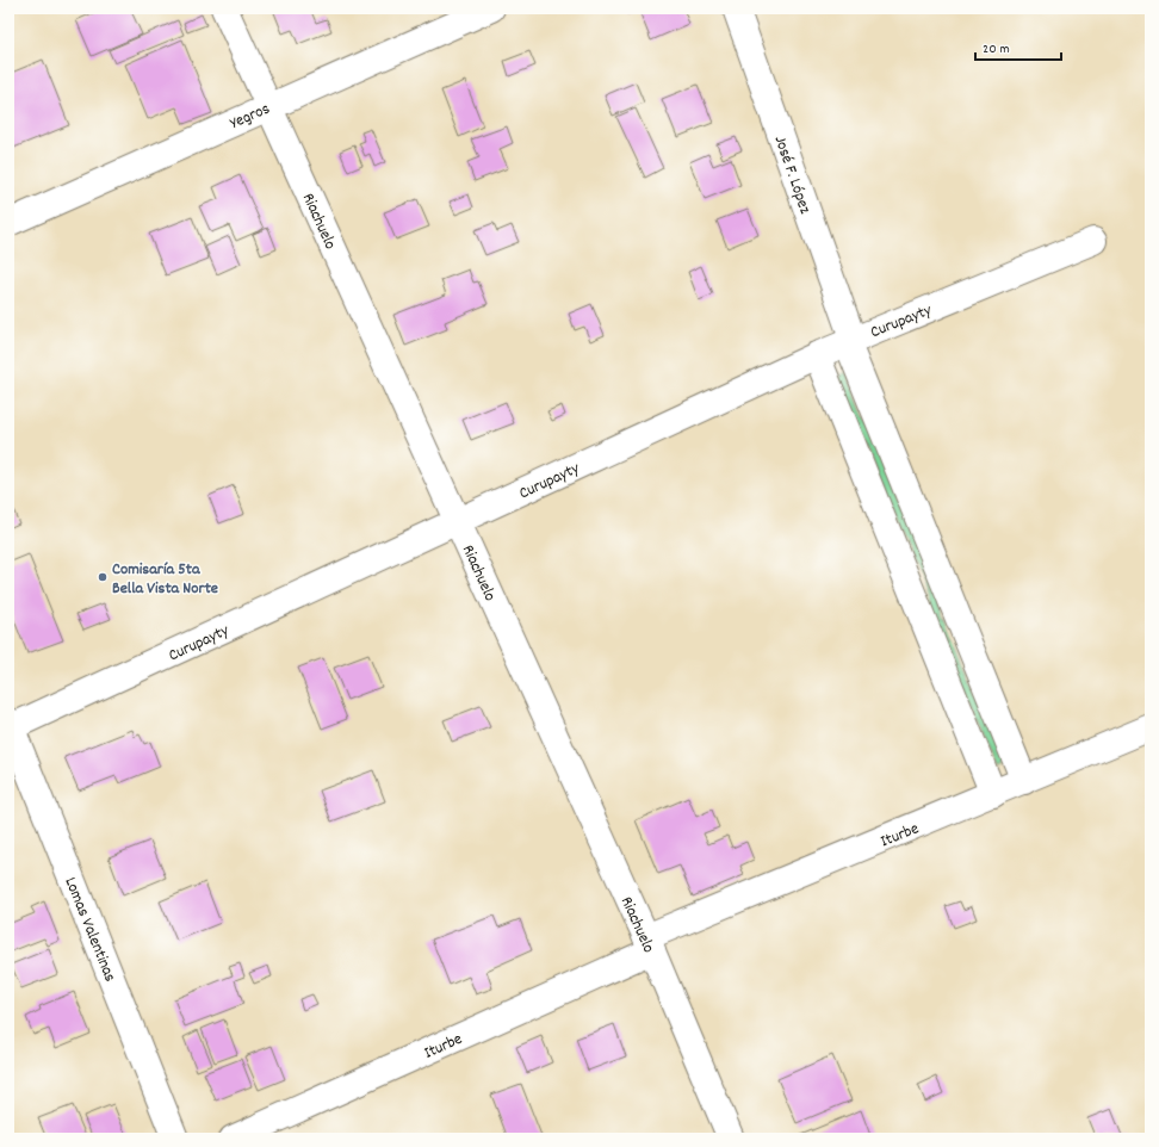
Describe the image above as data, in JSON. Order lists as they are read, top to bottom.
{
  "streets": {
    "street": [
      "Yegros",
      "José F. López",
      "Riachuelo",
      "Curupayty",
      "Iturbe",
      "Lomas Valentinas"
    ]
  },
  "crossings": [
    ["Yegros", "Riachuelo"],
    ["José F. López", "Curupayty"],
    ["José F. López", "Iturbe"],
    ["Riachuelo", "Curupayty"],
    ["Riachuelo", "Iturbe"],
    ["Curupayty", "Lomas Valentinas"]
  ],
  "places": ["Comisaría 5ta Bella Vista Norte"],
  "scale_bar": "20 m"
}
